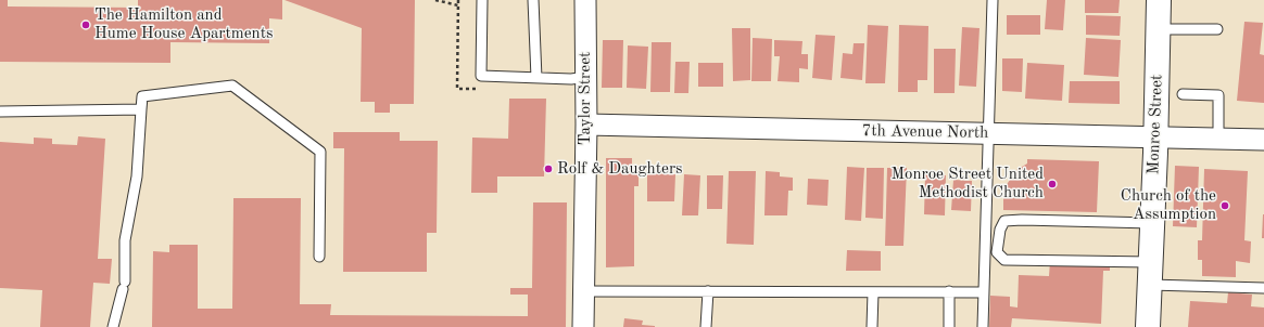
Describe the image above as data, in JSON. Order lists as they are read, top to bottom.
{
  "streets": {
    "street": ["Taylor Street", "Monroe Street", "7th Avenue North"]
  },
  "crossings": [
    ["Taylor Street", "7th Avenue North"],
    ["Monroe Street", "7th Avenue North"]
  ],
  "places": [
    "The Hamilton and Hume House Apartments",
    "Rolf & Daughters",
    "Monroe Street United Methodist Church",
    "Church of the Assumption"
  ]
}
